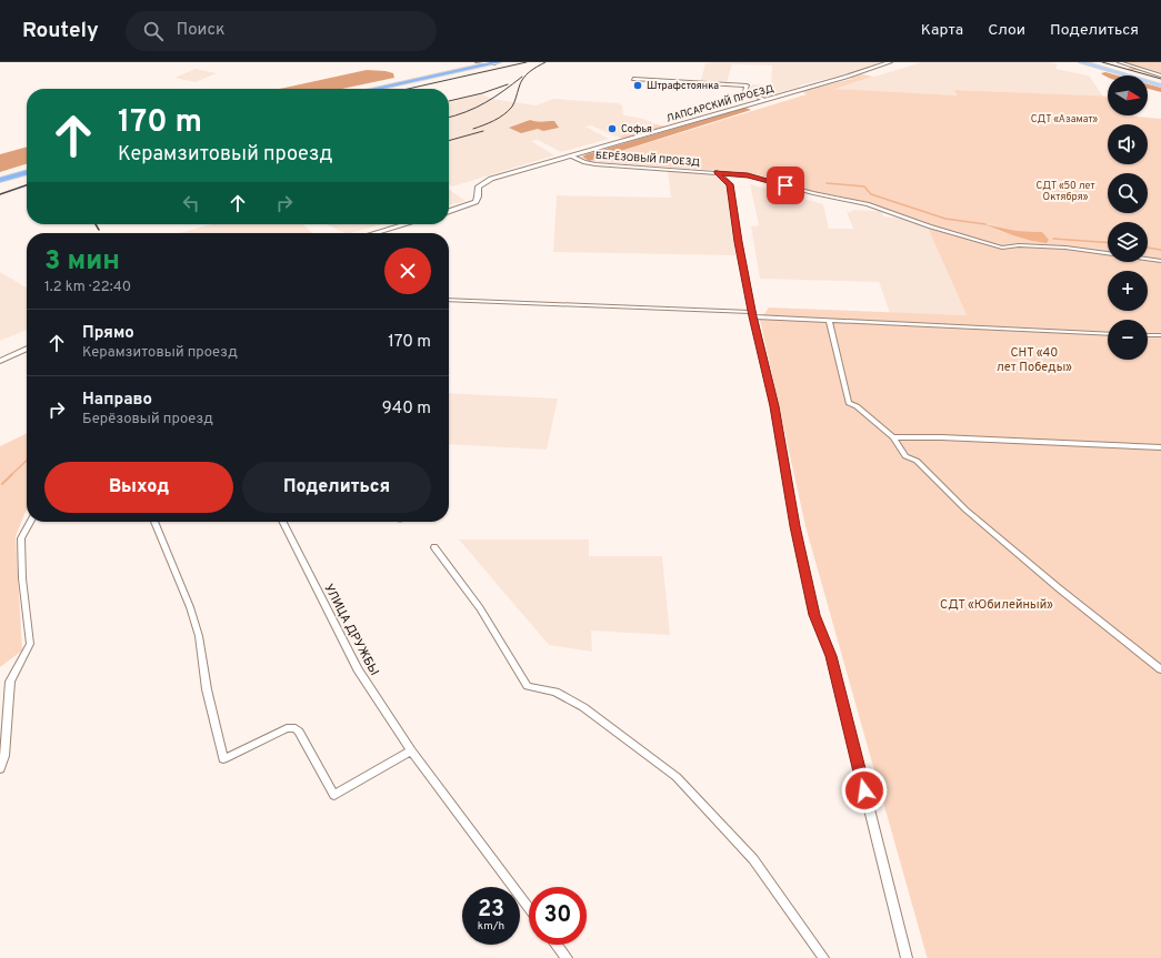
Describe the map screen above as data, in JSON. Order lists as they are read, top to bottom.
{
  "streets": {
    "street": ["ЛАПСАРСКИЙ ПРОЕЗД", "БЕРЁЗОВЫЙ ПРОЕЗД", "УЛИЦА ДРУЖБЫ"]
  },
  "crossings": [
    ["ЛАПСАРСКИЙ ПРОЕЗД", "БЕРЁЗОВЫЙ ПРОЕЗД"]
  ],
  "parks": [
    "СДТ «Азамат»",
    "СДТ «50 лет Октября»",
    "СНТ «40 лет Победы»",
    "СДТ «Юбилейный»"
  ],
  "places": ["Штрафстоянка", "Софья"],
  "north": "right",
  "page": {
    "header": "Routely",
    "search": "Поиск",
    "nav": ["Карта", "Слои", "Поделиться"],
    "map_buttons": ["+", "−"],
    "turn": ["170 m", "Керамзитовый проезд"],
    "heading": ["3 мин", "1.2 km · 22:40"],
    "list": [
      {
        "name": "Прямо",
        "note": "Керамзитовый проезд",
        "value": "170 m"
      },
      {
        "name": "Направо",
        "note": "Берёзовый проезд",
        "value": "940 m"
      }
    ],
    "buttons": ["Выход", "Поделиться"],
    "speed": "23 km/h",
    "limit": "30"
  }
}
